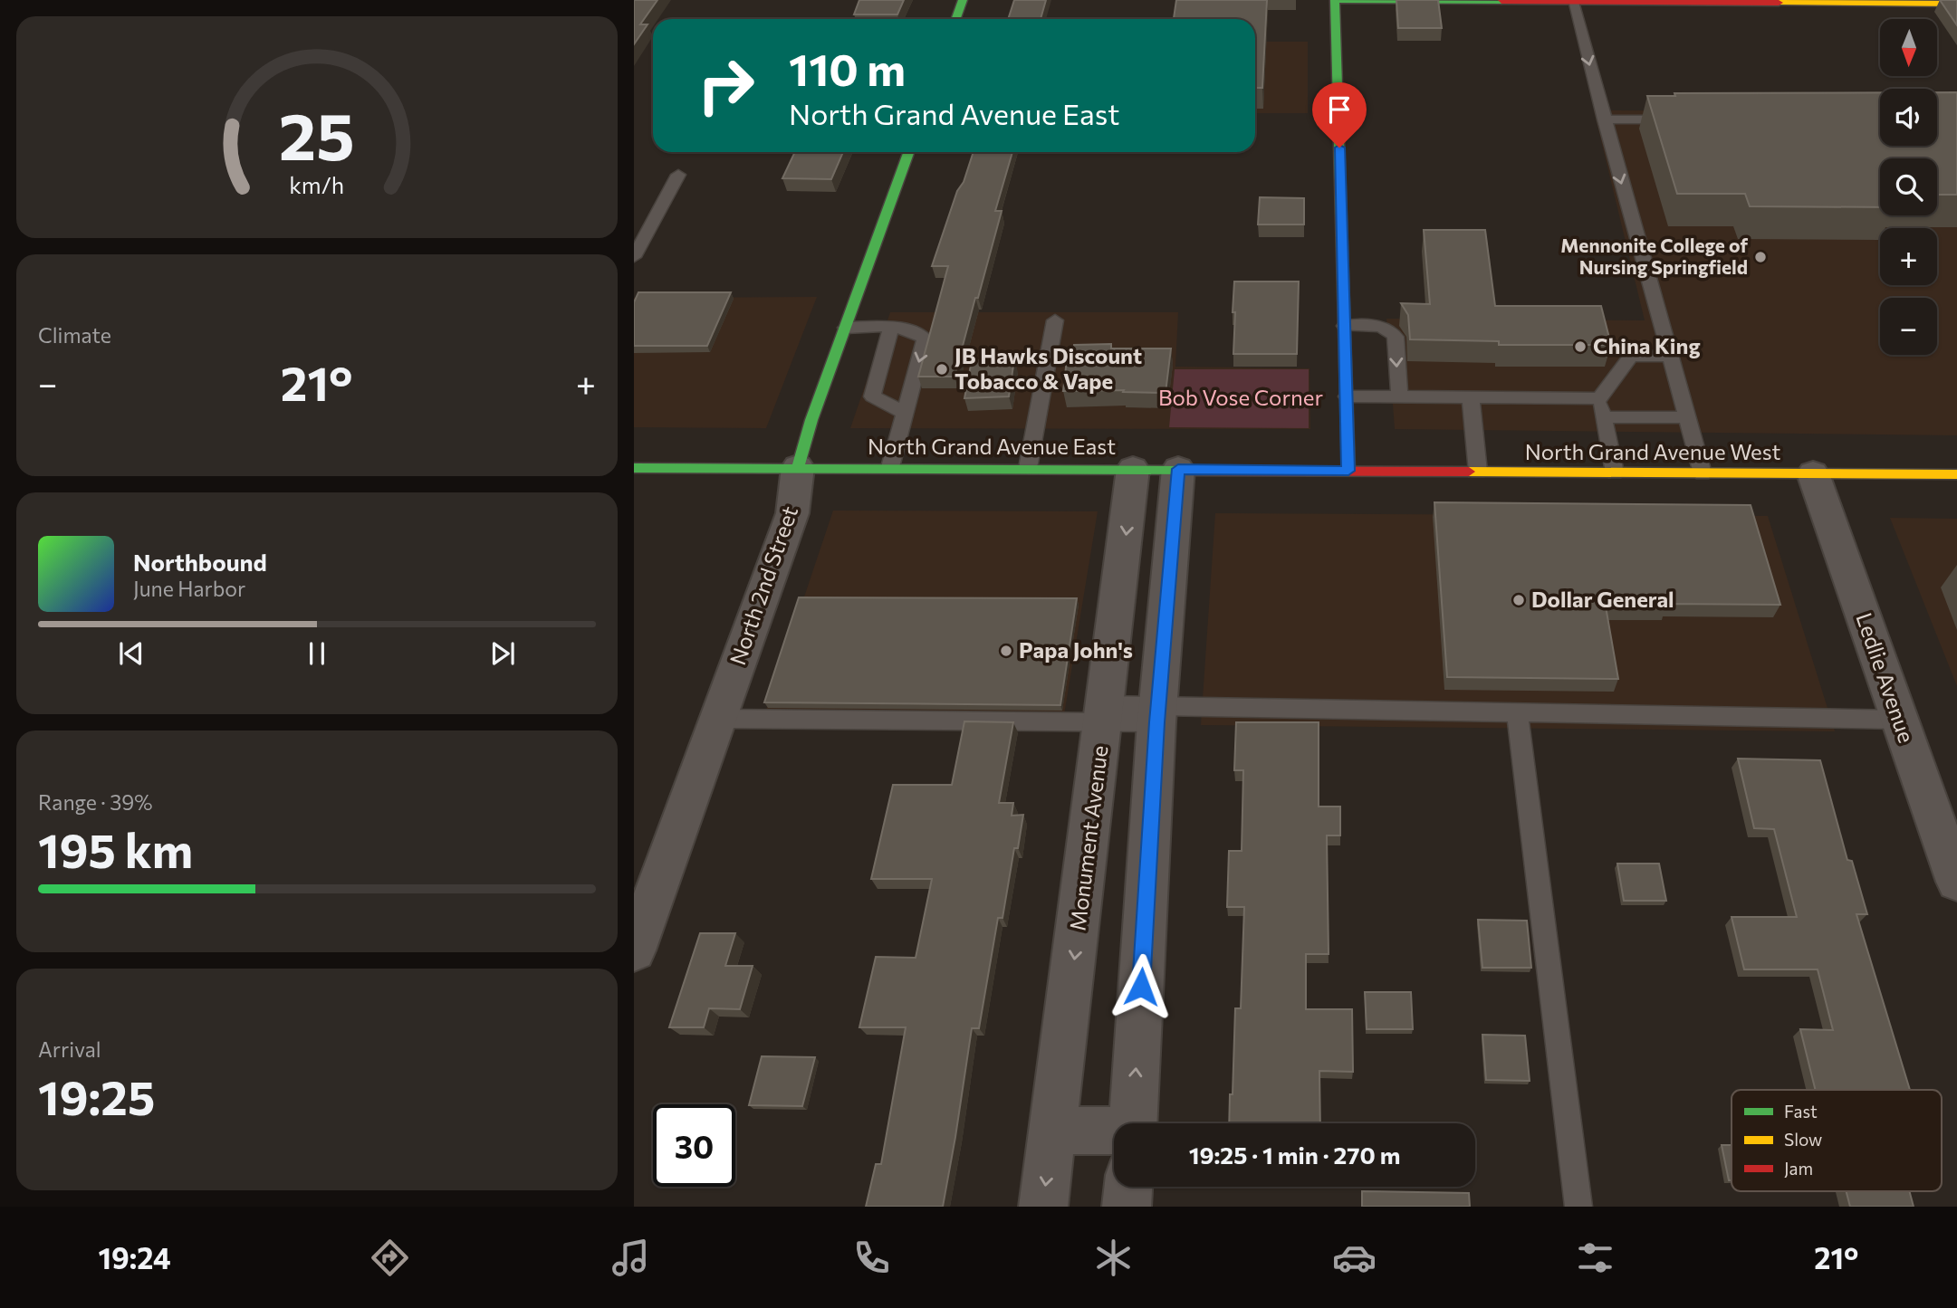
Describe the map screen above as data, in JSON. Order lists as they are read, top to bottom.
{
  "streets": {
    "main road": ["North Grand Avenue East", "North Grand Avenue West", "North 2nd Street"],
    "street": ["Ledlie Avenue", "Monument Avenue"]
  },
  "crossings": [
    ["North Grand Avenue East", "North Grand Avenue West"],
    ["North Grand Avenue East", "North 2nd Street"],
    ["North Grand Avenue East", "Monument Avenue"],
    ["North Grand Avenue West", "Ledlie Avenue"]
  ],
  "parks": ["Bob Vose Corner"],
  "places": [
    "Mennonite College of Nursing Springfield",
    "China King",
    "JB Hawks Discount Tobacco & Vape",
    "Dollar General",
    "Papa John's"
  ],
  "legend": ["Fast", "Slow", "Jam"],
  "north": "bottom",
  "page": {
    "map_buttons": ["+", "−"],
    "turn": ["110 m", "North Grand Avenue East"],
    "tile": [
      "Climate",
      ["Range · 39%", "195 km"],
      ["Arrival", "19:25"]
    ],
    "heat": ["−", "21°", "+"],
    "song": ["Northbound", "June Harbor"],
    "limit": "30",
    "trip": "19:25 · 1 min · 270 m",
    "tabs": ["19:24", "21°"],
    "gauge": ["25", "km/h"]
  }
}
